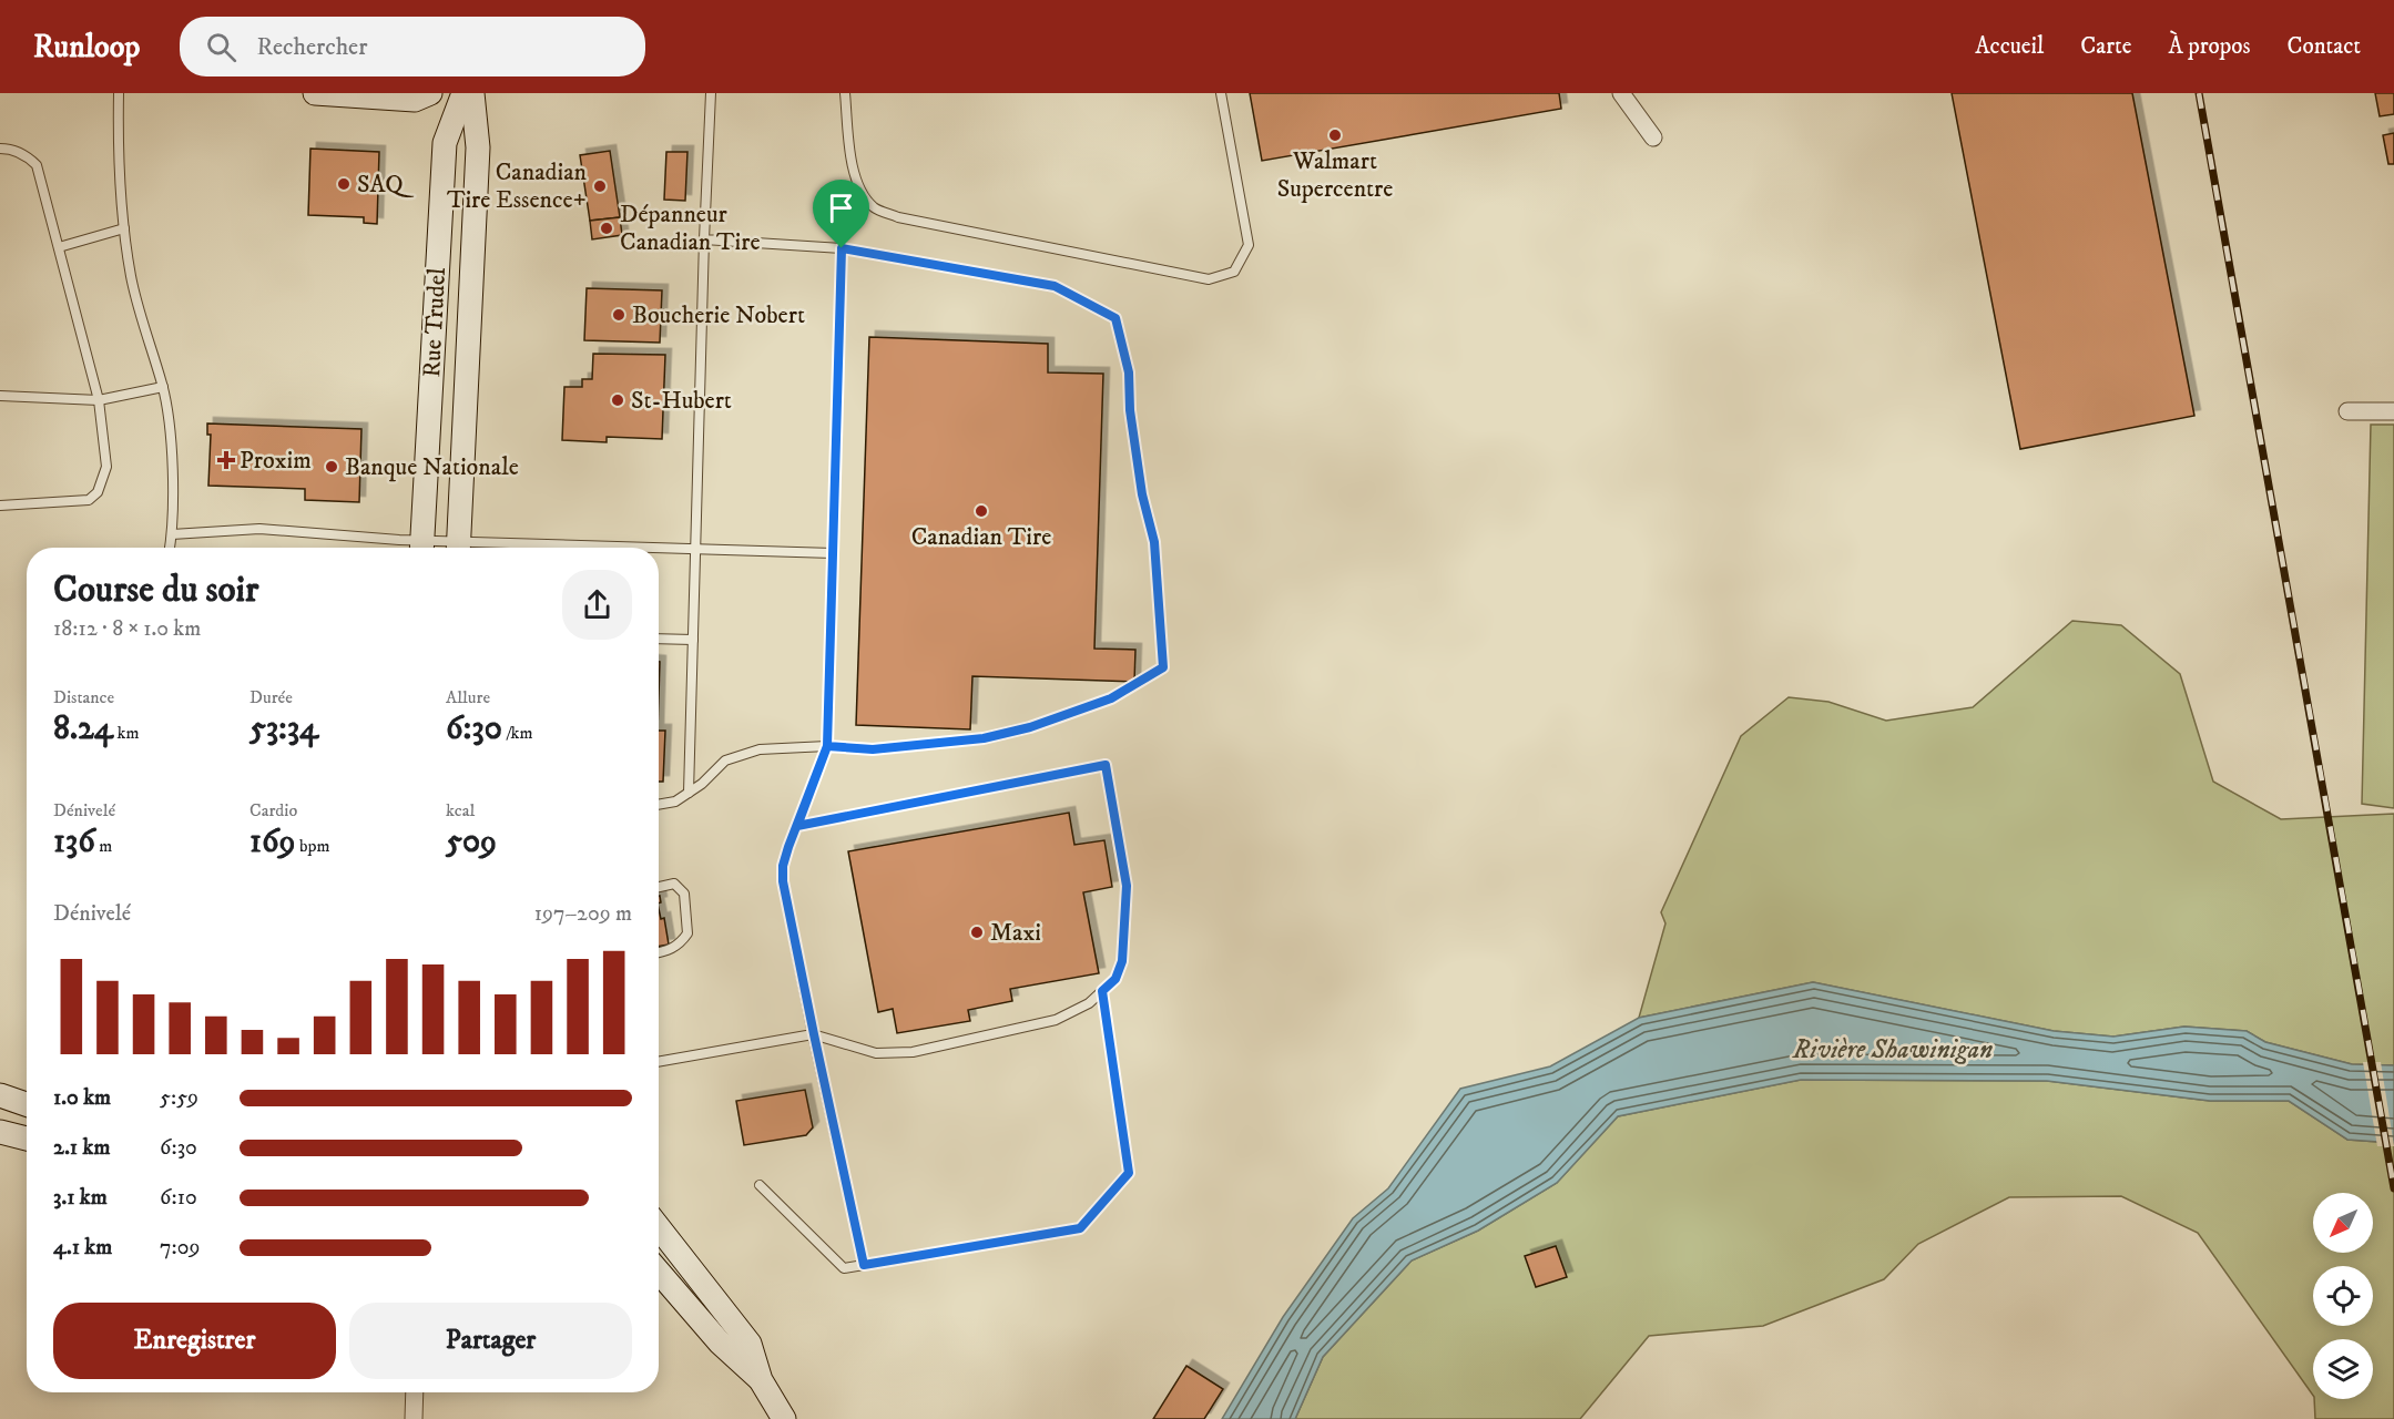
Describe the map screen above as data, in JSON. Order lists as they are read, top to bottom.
{
  "streets": {
    "main road": ["Rue Trudel"]
  },
  "water": ["Rivière Shawinigan"],
  "places": {
    "other": [
      "Walmart Supercentre",
      "SAQ",
      "Canadian Tire Essence+",
      "Dépanneur Canadian Tire",
      "Boucherie Nobert",
      "St-Hubert",
      "Banque Nationale",
      "Canadian Tire",
      "Maxi"
    ],
    "health": ["Proxim"]
  },
  "north": "bottom left",
  "page": {
    "header": "Runloop",
    "search": "Rechercher",
    "nav": [
      "Accueil",
      "Carte",
      "À propos",
      "Contact"
    ],
    "heading": ["Course du soir", "18:12 · 8 × 1.0 km"],
    "stats": [
      ["Distance", "8.24 km"],
      ["Durée", "53:34"],
      ["Allure", "6:30 /km"],
      ["Dénivelé", "136 m"],
      ["Cardio", "169 bpm"],
      ["kcal", "509"]
    ],
    "chart": ["Dénivelé", "197–209 m"],
    "list": [
      {
        "name": "1.0 km",
        "note": "5:59"
      },
      {
        "name": "2.1 km",
        "note": "6:30"
      },
      {
        "name": "3.1 km",
        "note": "6:10"
      },
      {
        "name": "4.1 km",
        "note": "7:09"
      }
    ],
    "buttons": ["Enregistrer", "Partager"]
  }
}
